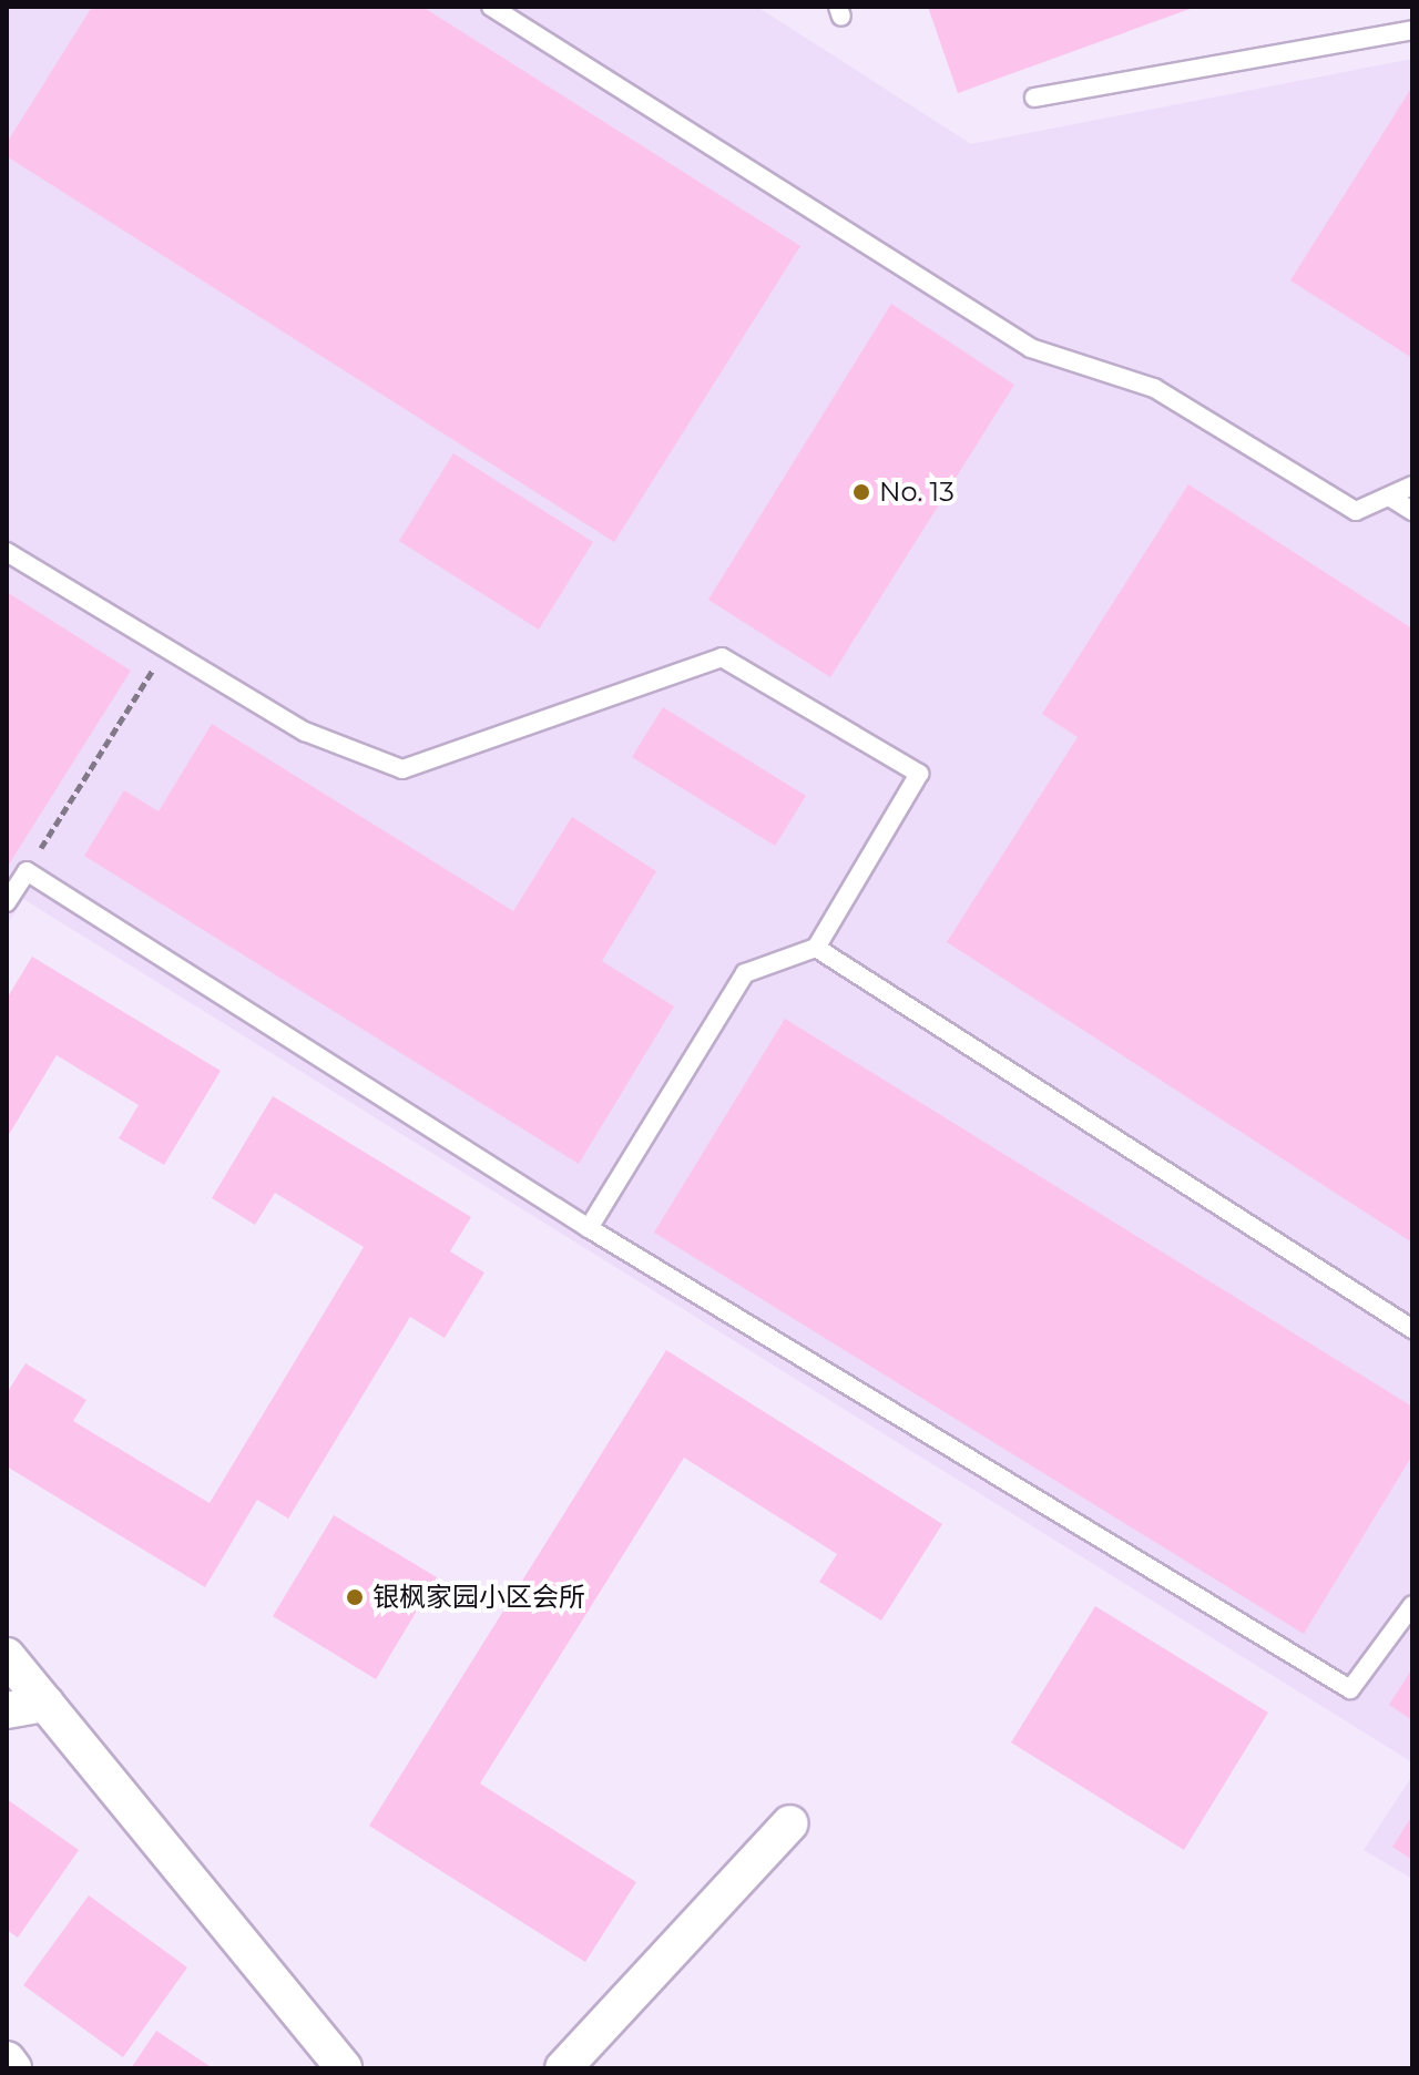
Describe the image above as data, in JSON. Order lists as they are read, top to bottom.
{
  "places": ["No. 13", "银枫家园小区会所"]
}
